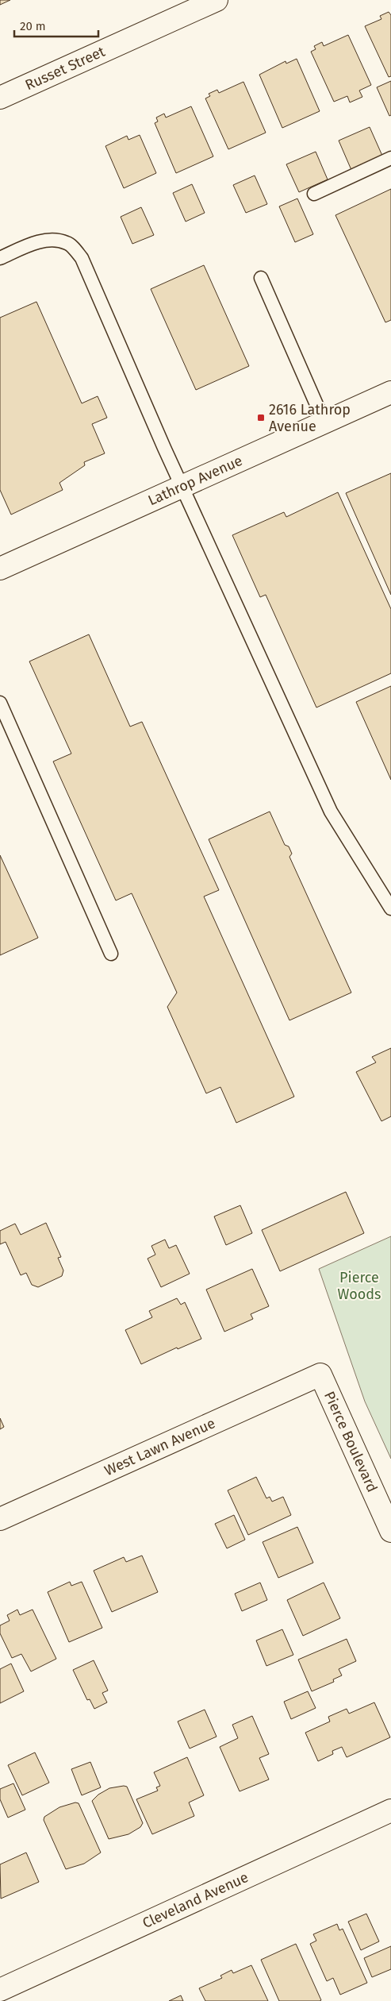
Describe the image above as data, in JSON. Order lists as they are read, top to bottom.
{
  "streets": {
    "street": [
      "Russet Street",
      "Lathrop Avenue",
      "Pierce Boulevard",
      "West Lawn Avenue",
      "Cleveland Avenue"
    ]
  },
  "crossings": [
    ["Pierce Boulevard", "West Lawn Avenue"]
  ],
  "parks": ["Pierce Woods"],
  "places": {
    "transit": ["2616 Lathrop Avenue"]
  },
  "scale_bar": "20 m"
}
